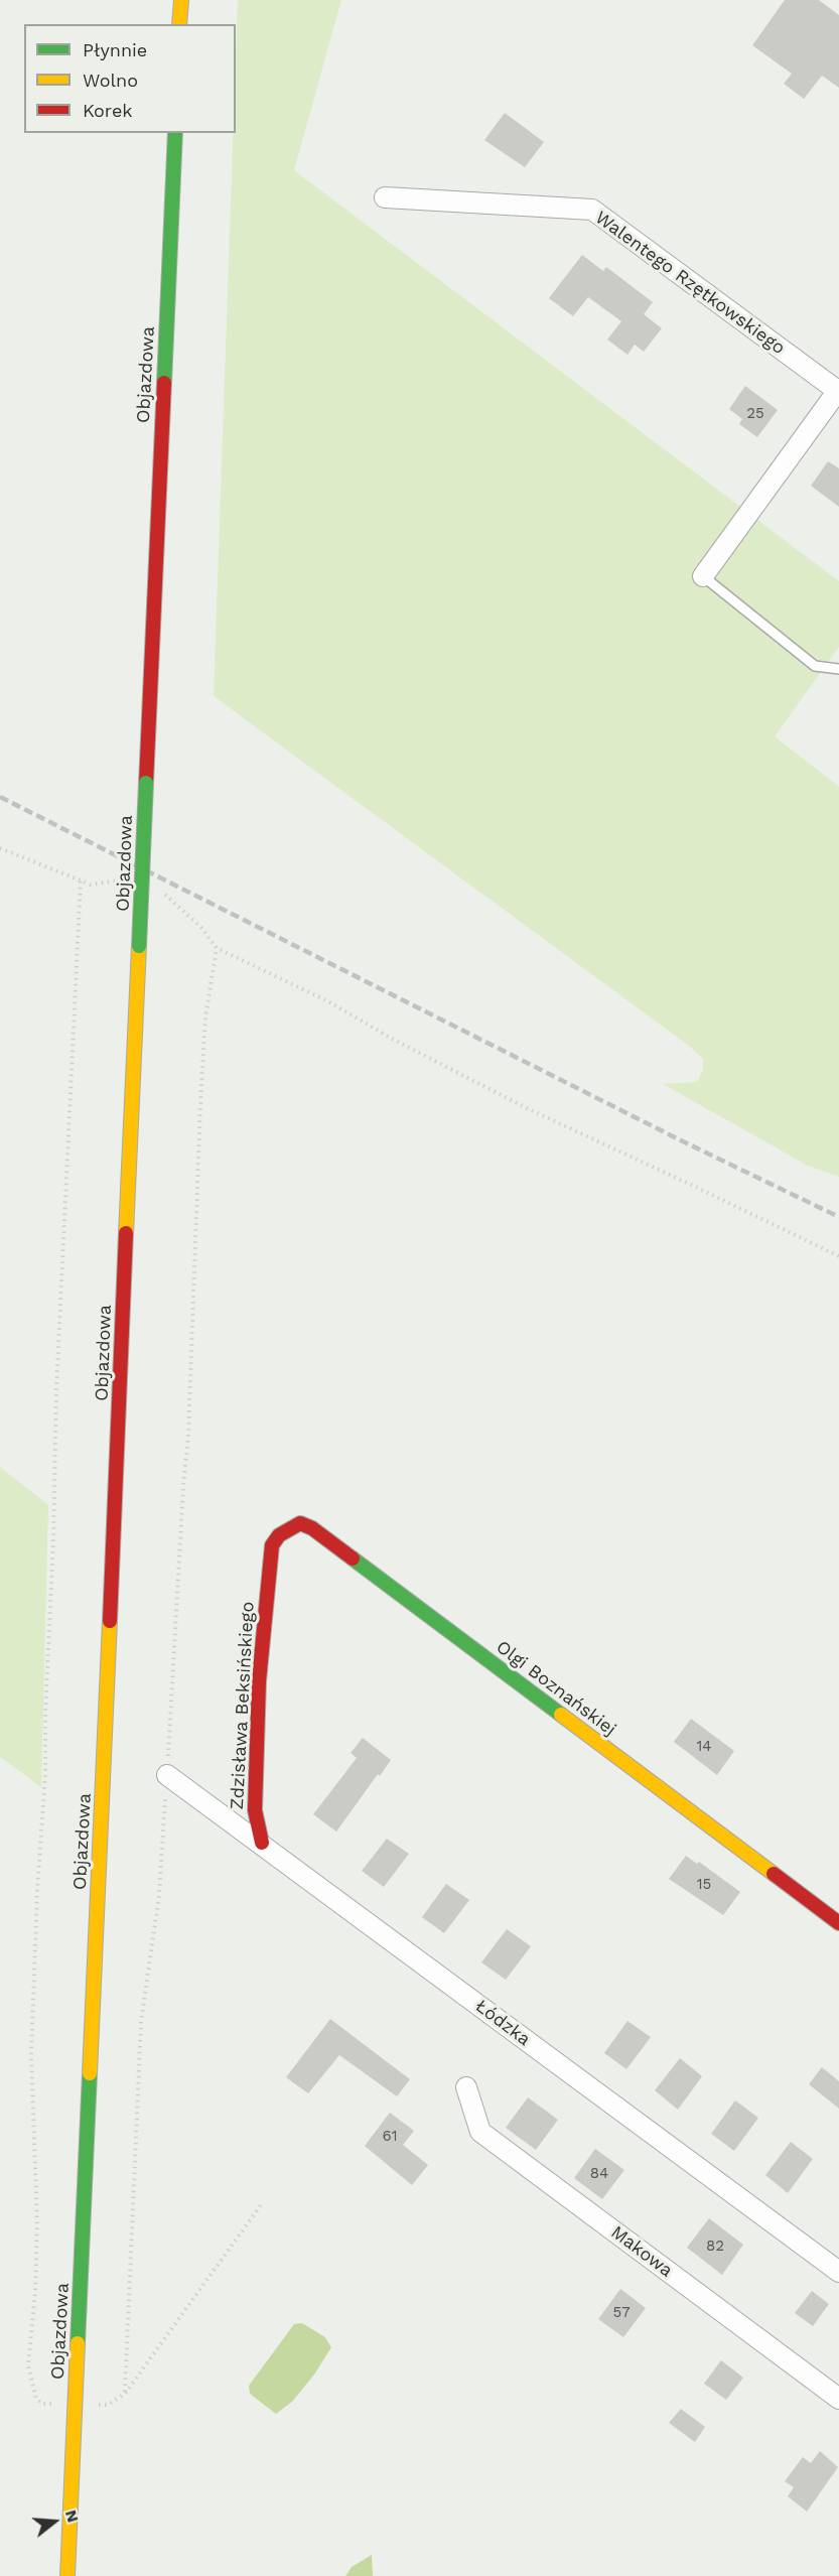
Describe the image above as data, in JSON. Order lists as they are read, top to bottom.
{
  "streets": {
    "main road": ["Objazdowa", "Olgi Boznańskiej", "Zdzisława Beksińskiego"],
    "street": ["Walentego Rzętkowskiego", "Łódzka", "Makowa"]
  },
  "crossings": [
    ["Olgi Boznańskiej", "Zdzisława Beksińskiego"],
    ["Zdzisława Beksińskiego", "Łódzka"]
  ],
  "house_numbers": [
    "25",
    "14",
    "15",
    "61",
    "84",
    "82",
    "57"
  ],
  "legend": ["Płynnie", "Wolno", "Korek"],
  "north": "right"
}
